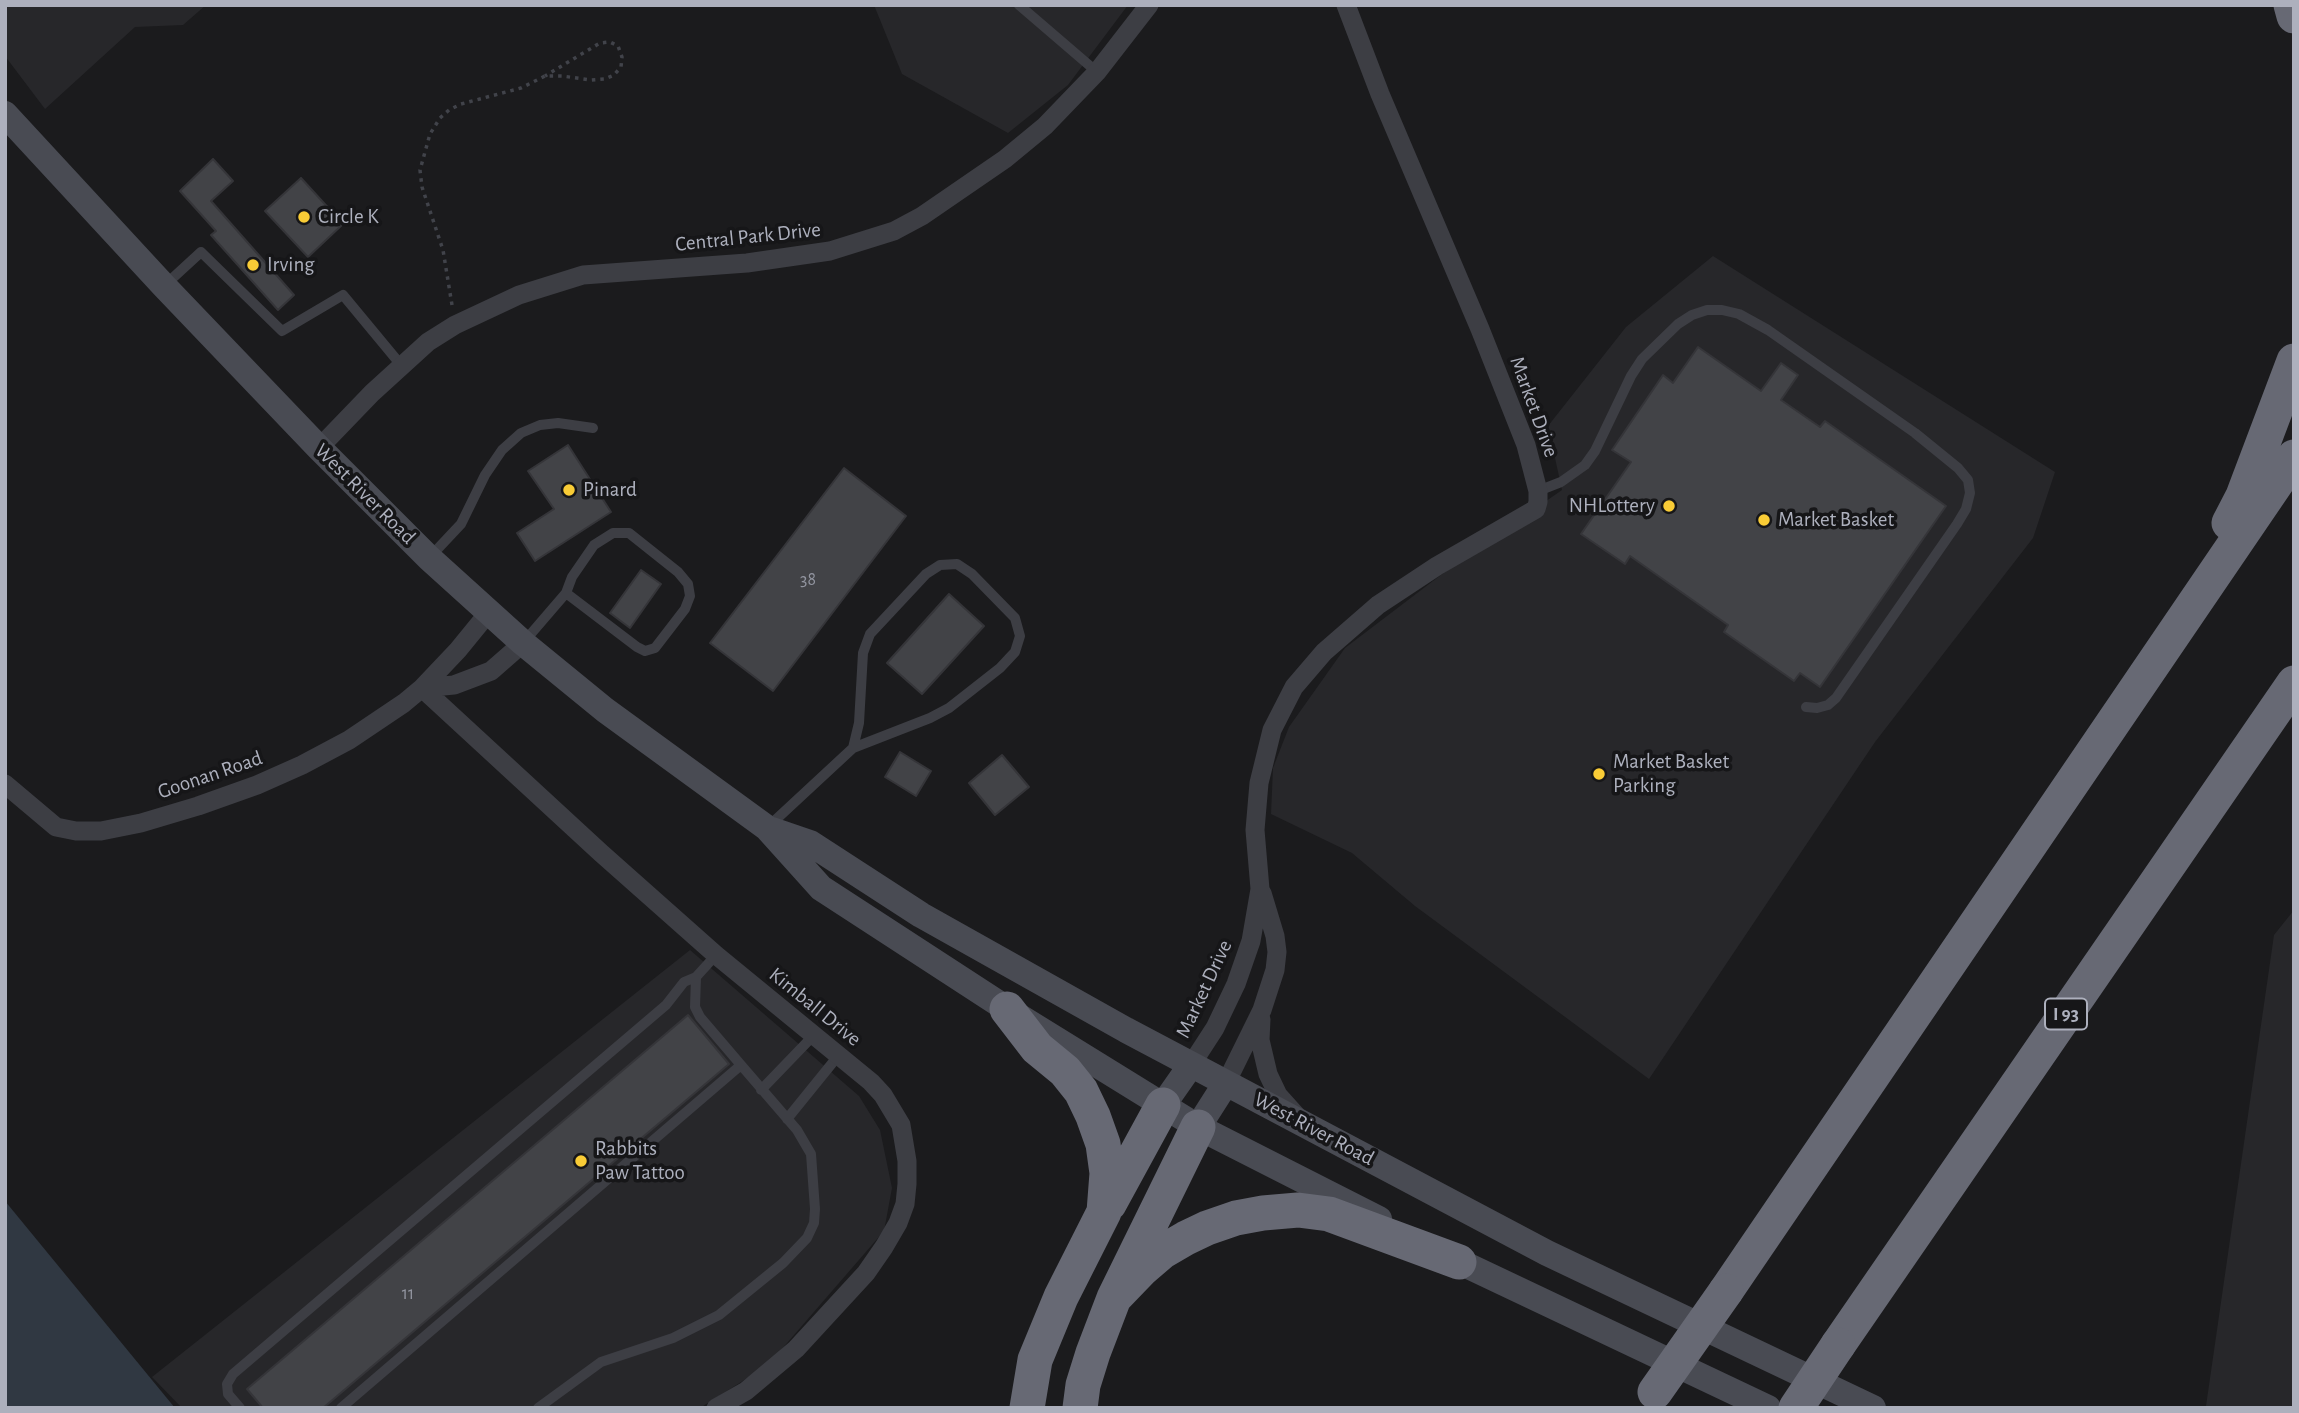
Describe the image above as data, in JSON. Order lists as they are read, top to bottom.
{
  "streets": {
    "highway": ["I 93"],
    "main road": ["West River Road"],
    "street": [
      "Central Park Drive",
      "Market Drive",
      "Goonan Road",
      "Kimball Drive"
    ]
  },
  "crossings": [
    ["Central Park Drive", "West River Road"],
    ["Market Drive", "West River Road"],
    ["West River Road", "Goonan Road"],
    ["Goonan Road", "Kimball Drive"]
  ],
  "places": [
    "Circle K",
    "Irving",
    "Pinard",
    "NHLottery",
    "Market Basket",
    "Market Basket Parking",
    "Rabbits Paw Tattoo"
  ],
  "house_numbers": ["38", "11"]
}
